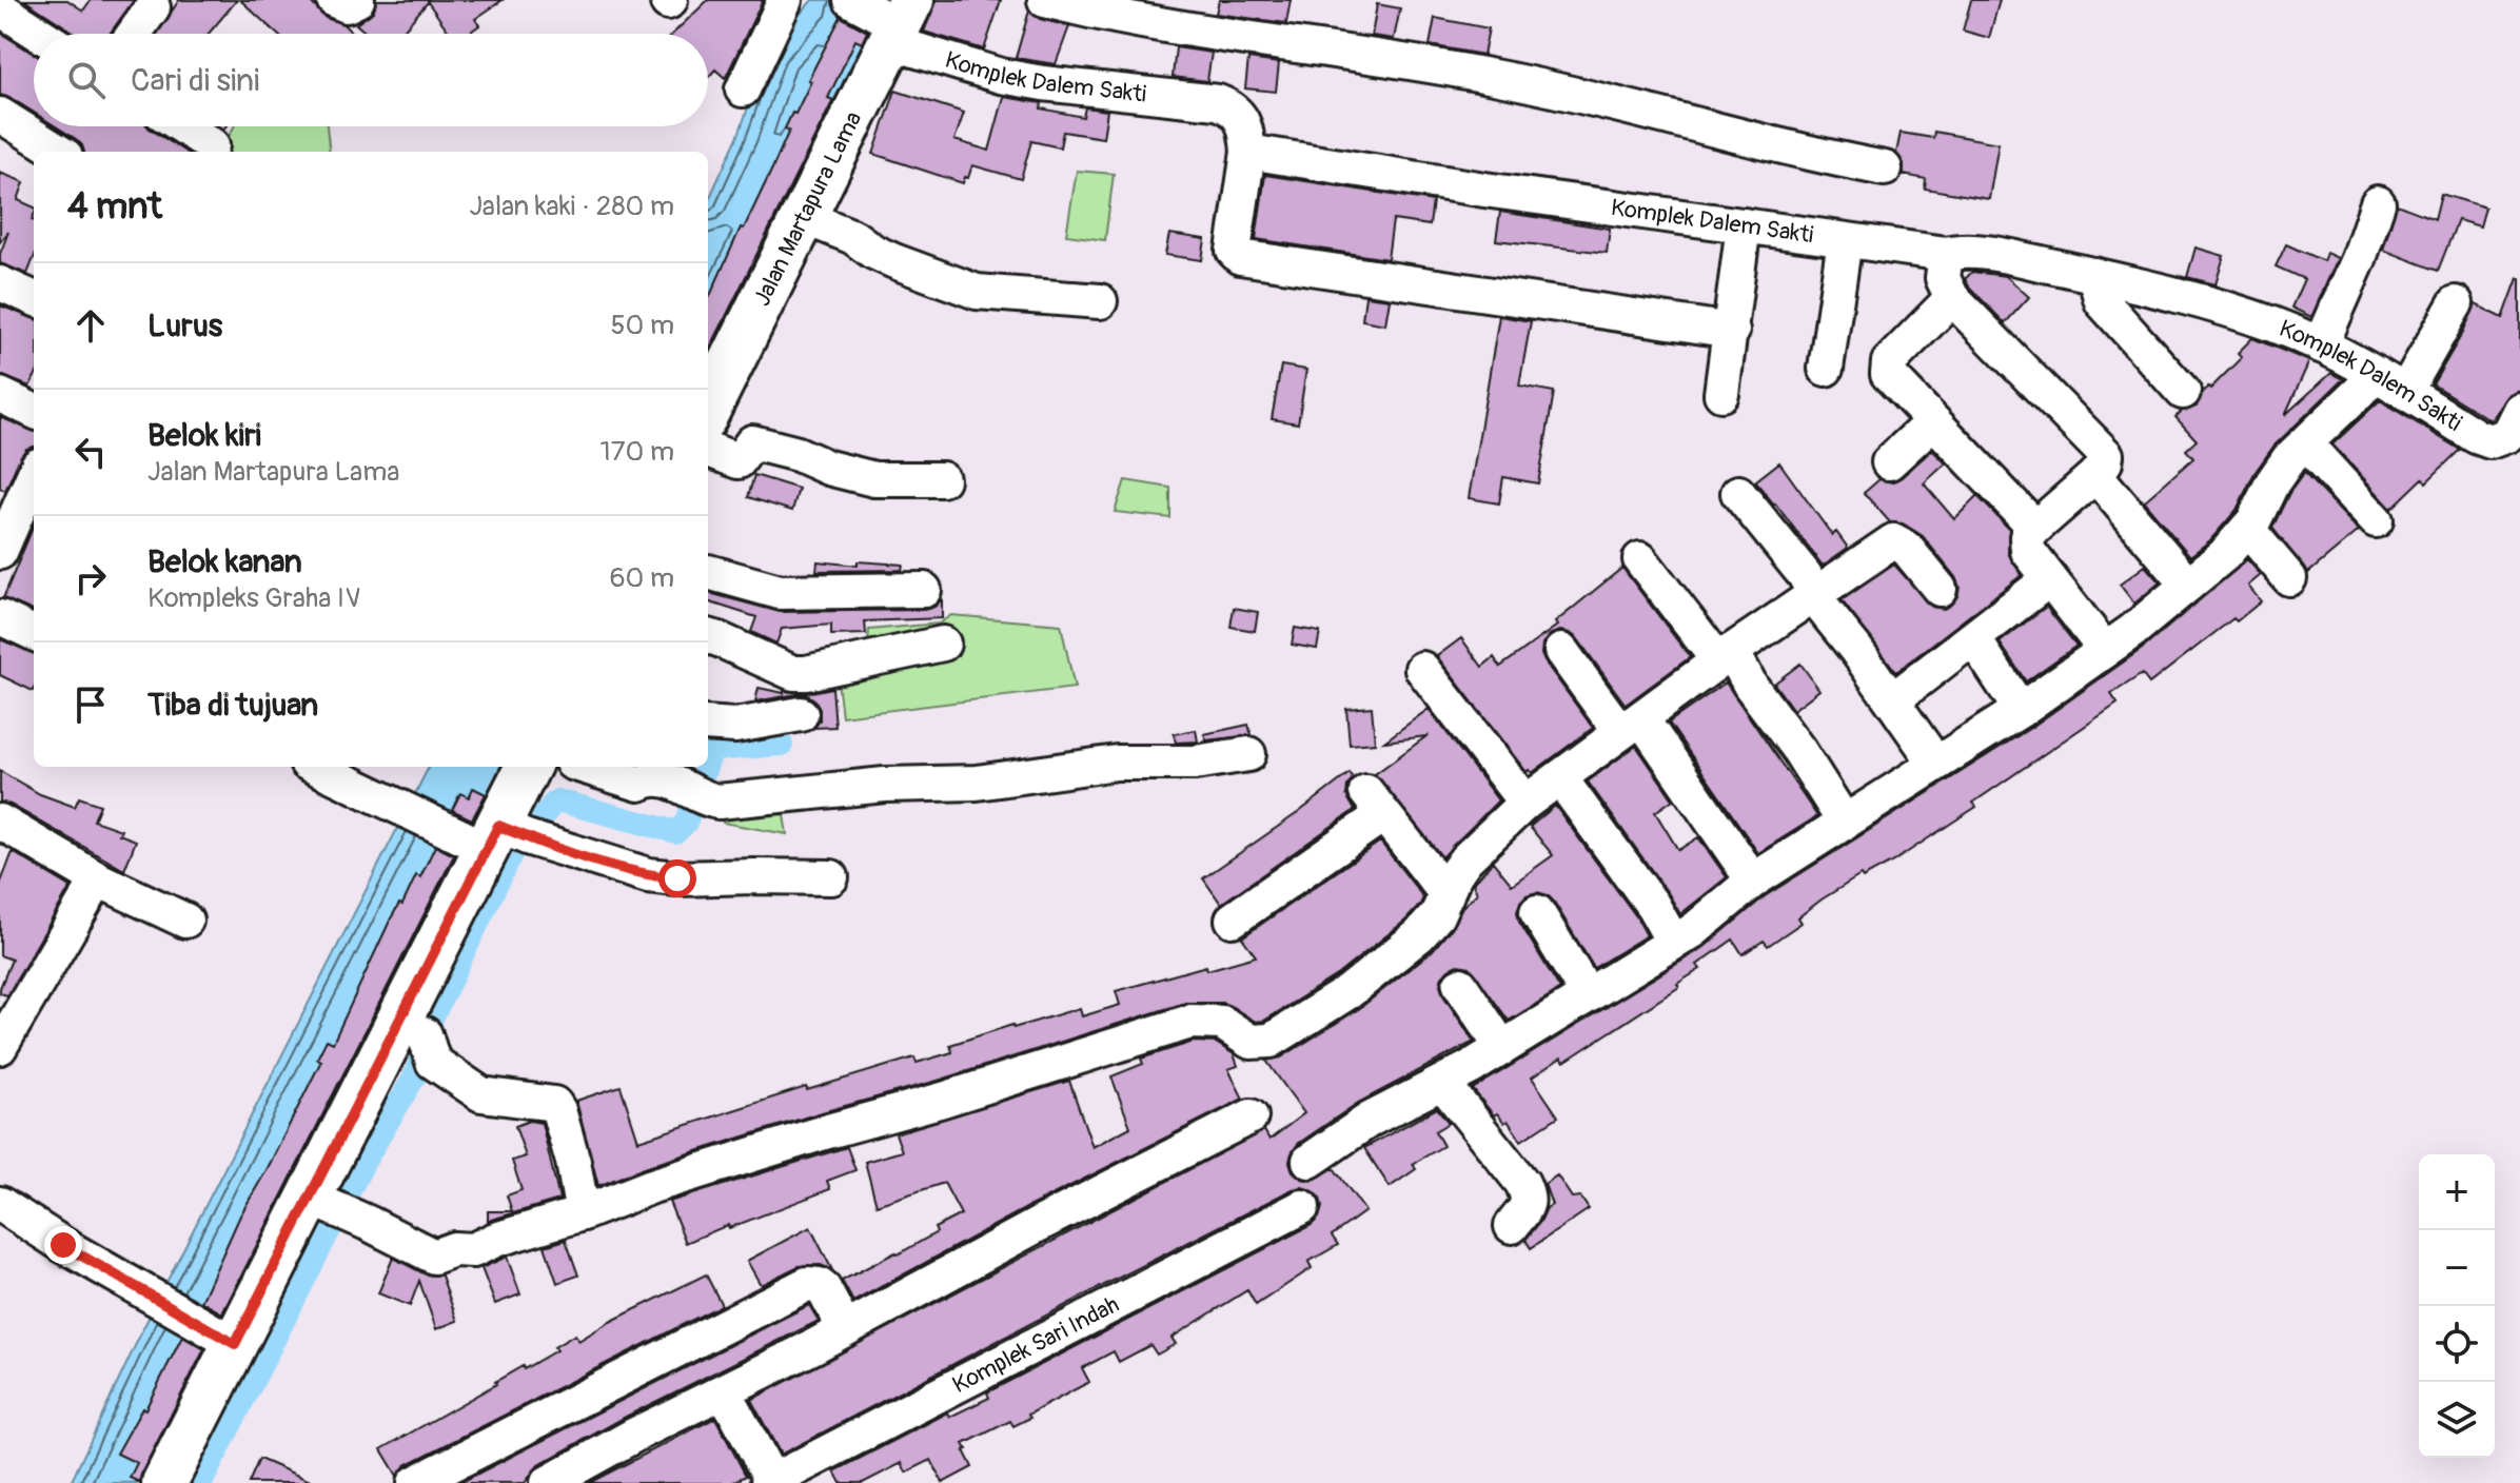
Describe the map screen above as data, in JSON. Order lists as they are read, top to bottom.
{
  "streets": {
    "main road": ["Jalan Martapura Lama"],
    "street": ["Komplek Dalem Sakti", "Komplek Sari Indah"]
  },
  "crossings": [
    ["Komplek Dalem Sakti", "Jalan Martapura Lama"]
  ],
  "page": {
    "search": "Cari di sini",
    "heading": ["4 mnt", "Jalan kaki · 280 m"],
    "list": [
      ["Lurus", "50 m"],
      ["Belok kiri", "Jalan Martapura Lama", "170 m"],
      ["Belok kanan", "Kompleks Graha IV", "60 m"],
      "Tiba di tujuan"
    ],
    "map_buttons": ["+", "−"]
  }
}
